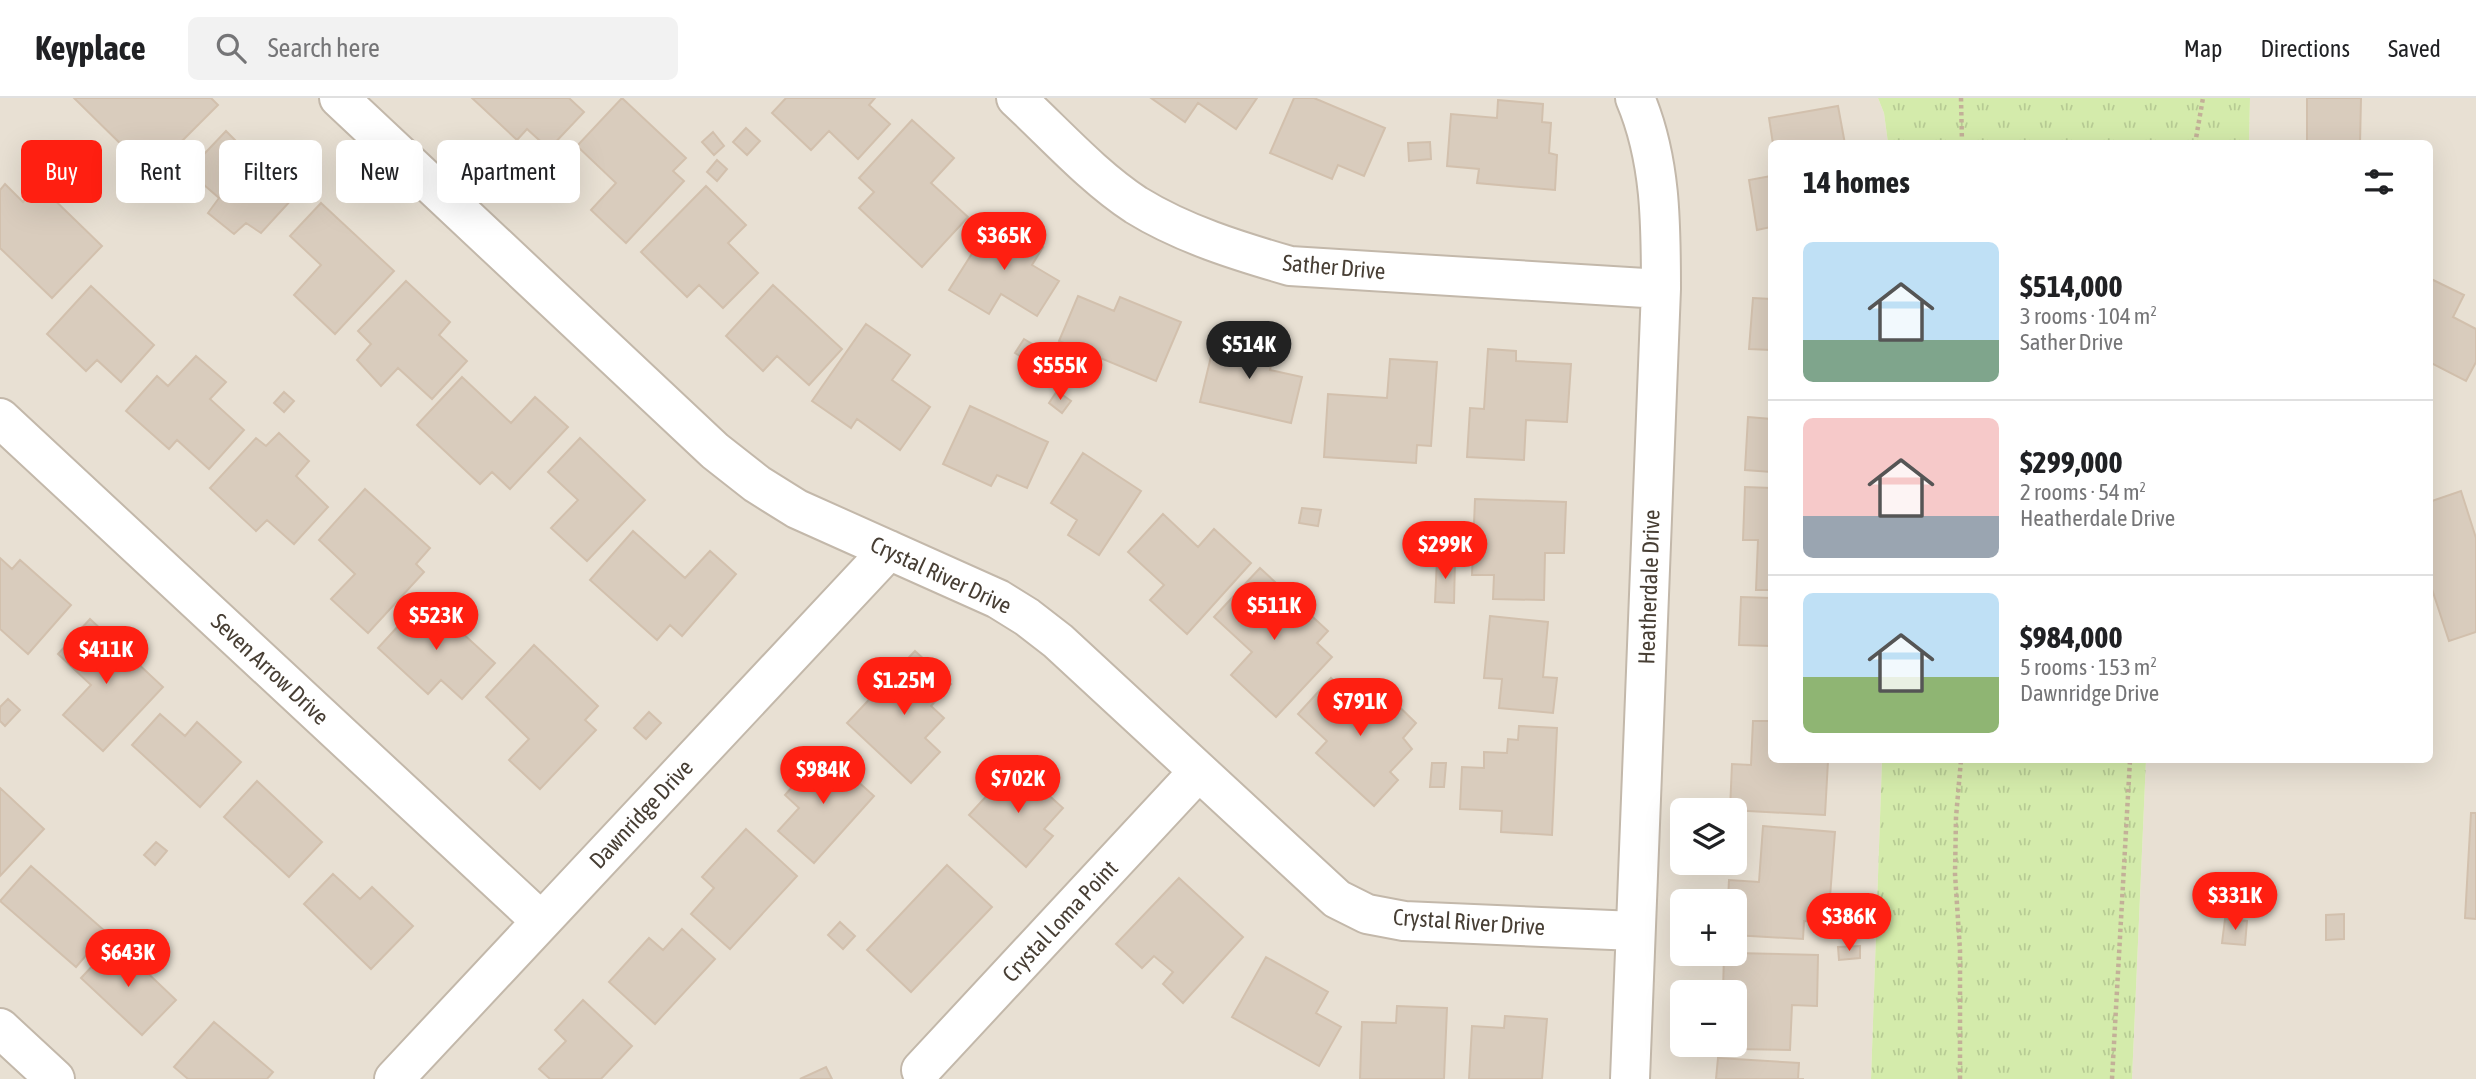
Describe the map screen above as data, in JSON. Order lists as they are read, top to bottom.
{
  "streets": {
    "street": [
      "Sather Drive",
      "Crystal River Drive",
      "Heatherdale Drive",
      "Seven Arrow Drive",
      "Dawnridge Drive",
      "Crystal Loma Point"
    ]
  },
  "crossings": [
    ["Sather Drive", "Heatherdale Drive"],
    ["Crystal River Drive", "Heatherdale Drive"],
    ["Crystal River Drive", "Dawnridge Drive"],
    ["Crystal River Drive", "Crystal Loma Point"],
    ["Seven Arrow Drive", "Dawnridge Drive"]
  ],
  "page": {
    "header": "Keyplace",
    "search": "Search here",
    "nav": ["Map", "Directions", "Saved"],
    "chip": [
      "Buy",
      "Rent",
      "Filters",
      "New",
      "Apartment"
    ],
    "heading": "14 homes",
    "price": [
      "$365K",
      "$514K",
      "$555K",
      "$299K",
      "$511K",
      "$523K",
      "$411K",
      "$1.25M",
      "$791K",
      "$984K",
      "$702K",
      "$331K",
      "$386K",
      "$643K"
    ],
    "list": [
      {
        "name": "$514,000",
        "note": "3 rooms · 104 m² · Sather Drive"
      },
      {
        "name": "$299,000",
        "note": "2 rooms · 54 m² · Heatherdale Drive"
      },
      {
        "name": "$984,000",
        "note": "5 rooms · 153 m² · Dawnridge Drive"
      }
    ],
    "map_buttons": ["+", "−"]
  }
}
